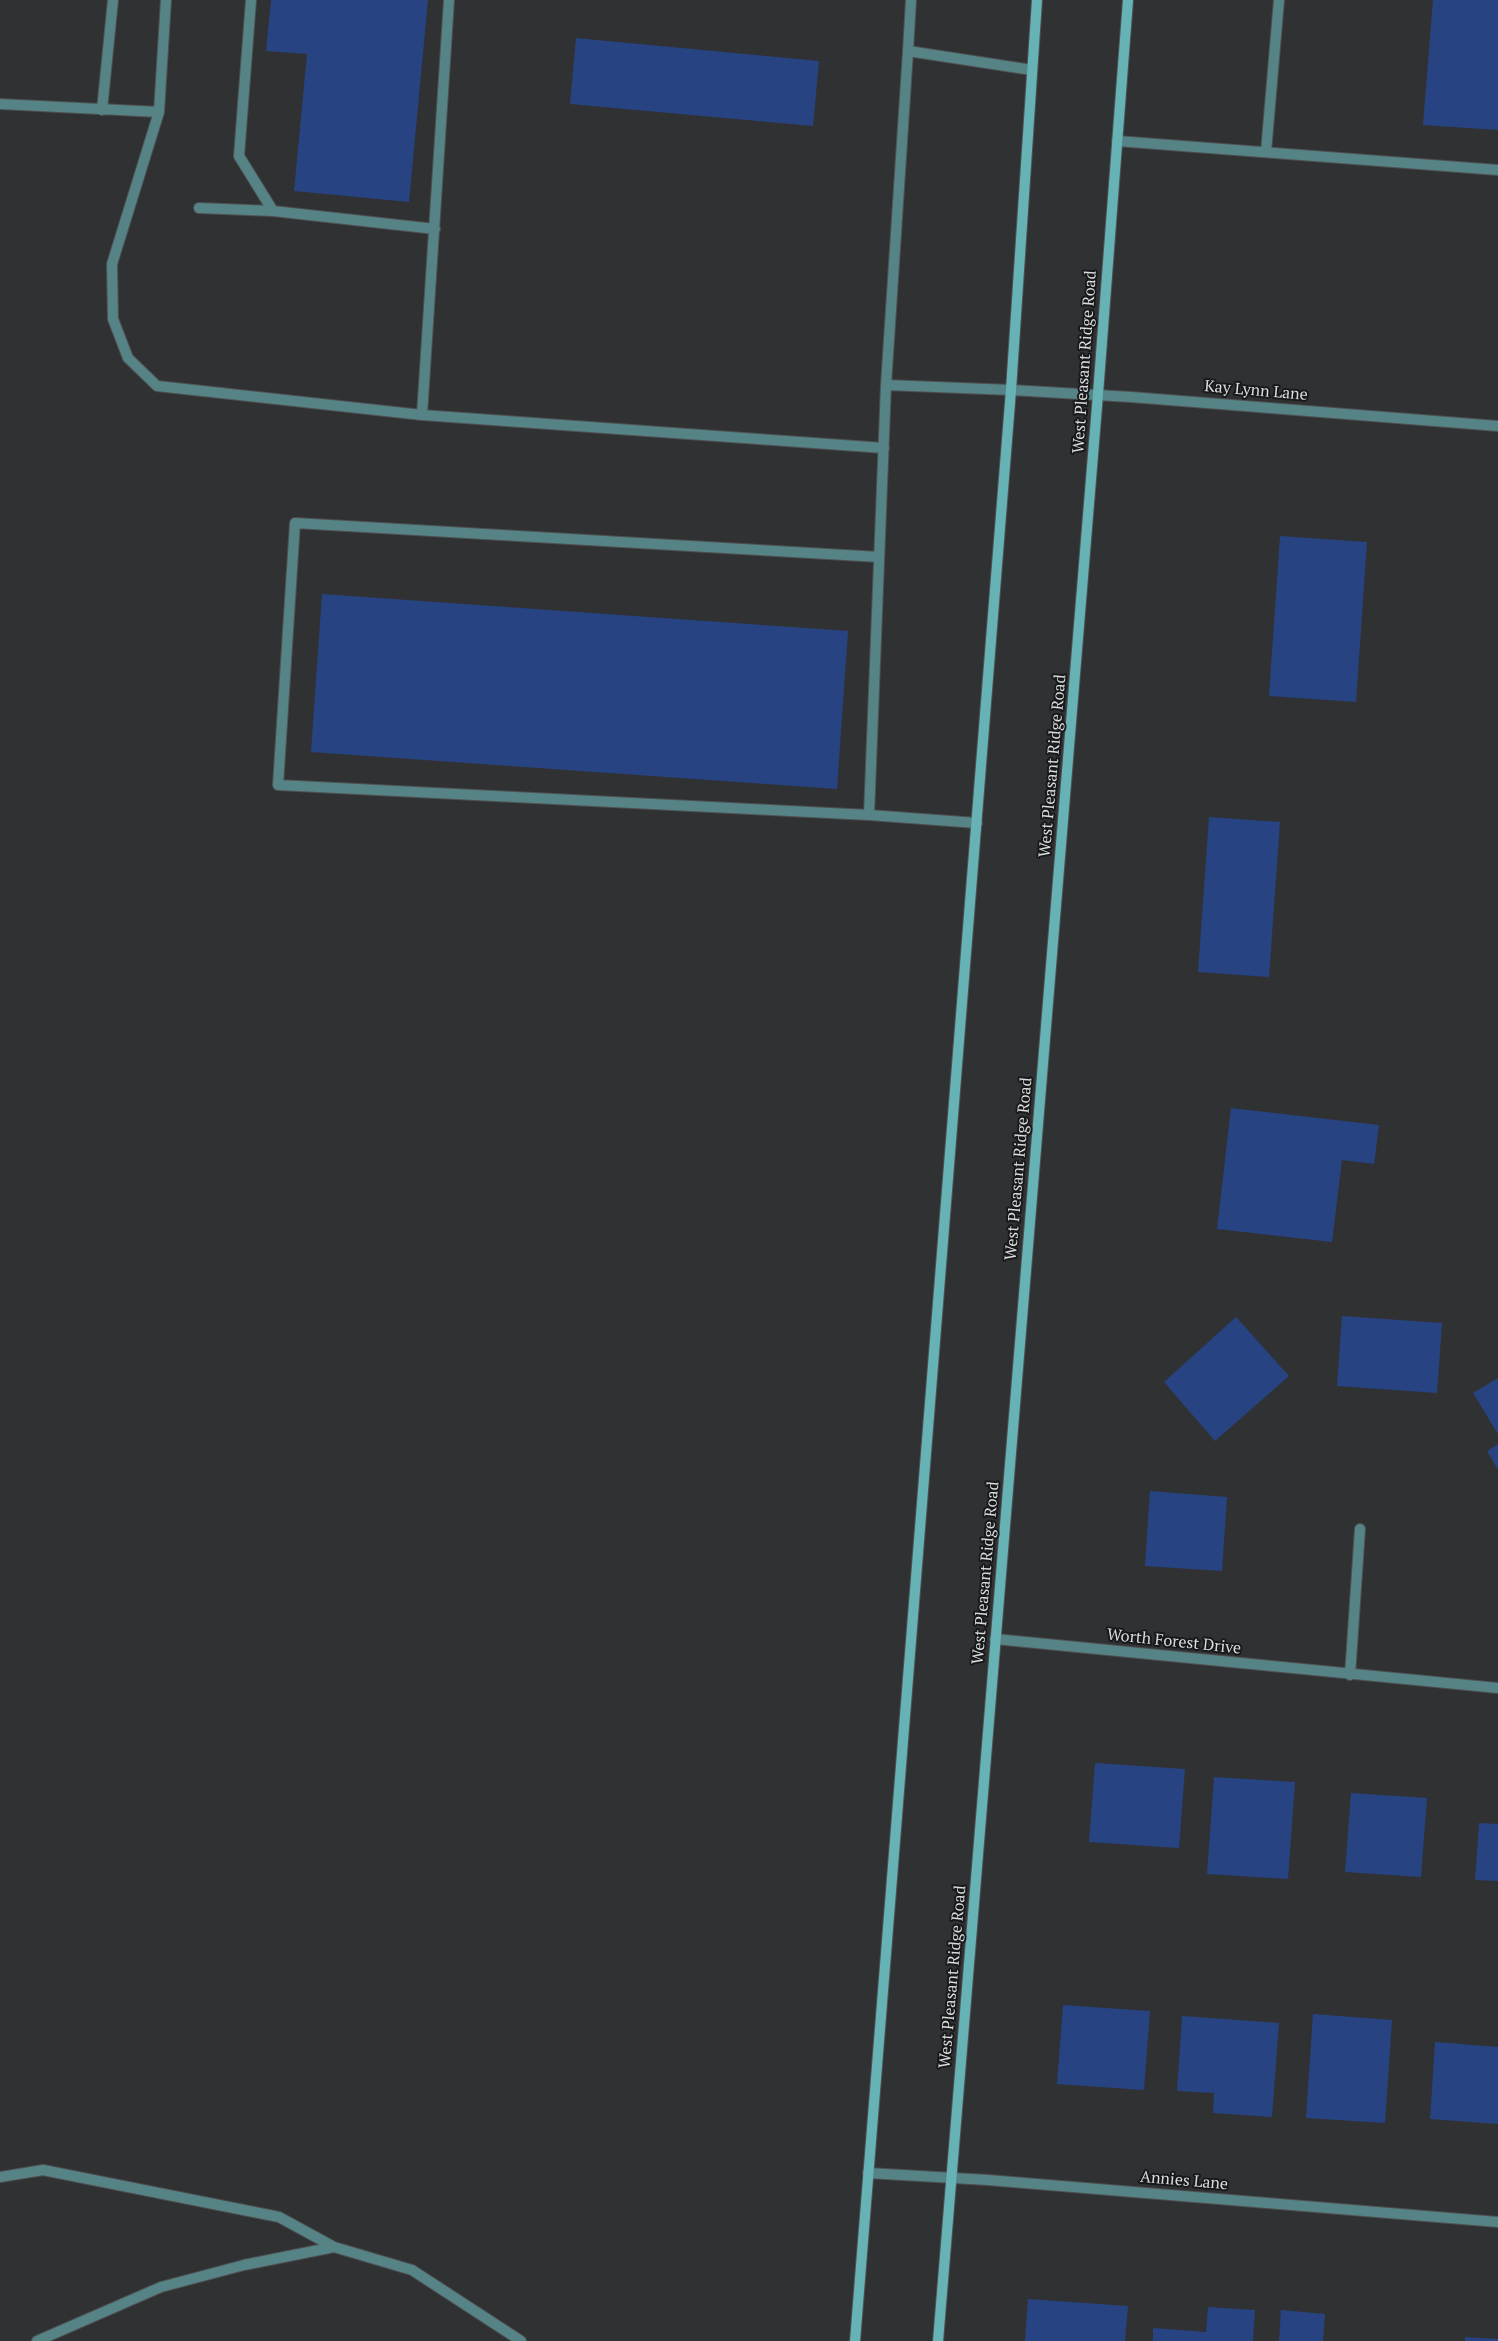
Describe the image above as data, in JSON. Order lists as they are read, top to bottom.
{
  "streets": {
    "main road": ["West Pleasant Ridge Road"],
    "street": ["Kay Lynn Lane", "Worth Forest Drive", "Annies Lane"]
  },
  "crossings": [
    ["West Pleasant Ridge Road", "Kay Lynn Lane"],
    ["West Pleasant Ridge Road", "Worth Forest Drive"],
    ["West Pleasant Ridge Road", "Annies Lane"]
  ]
}
